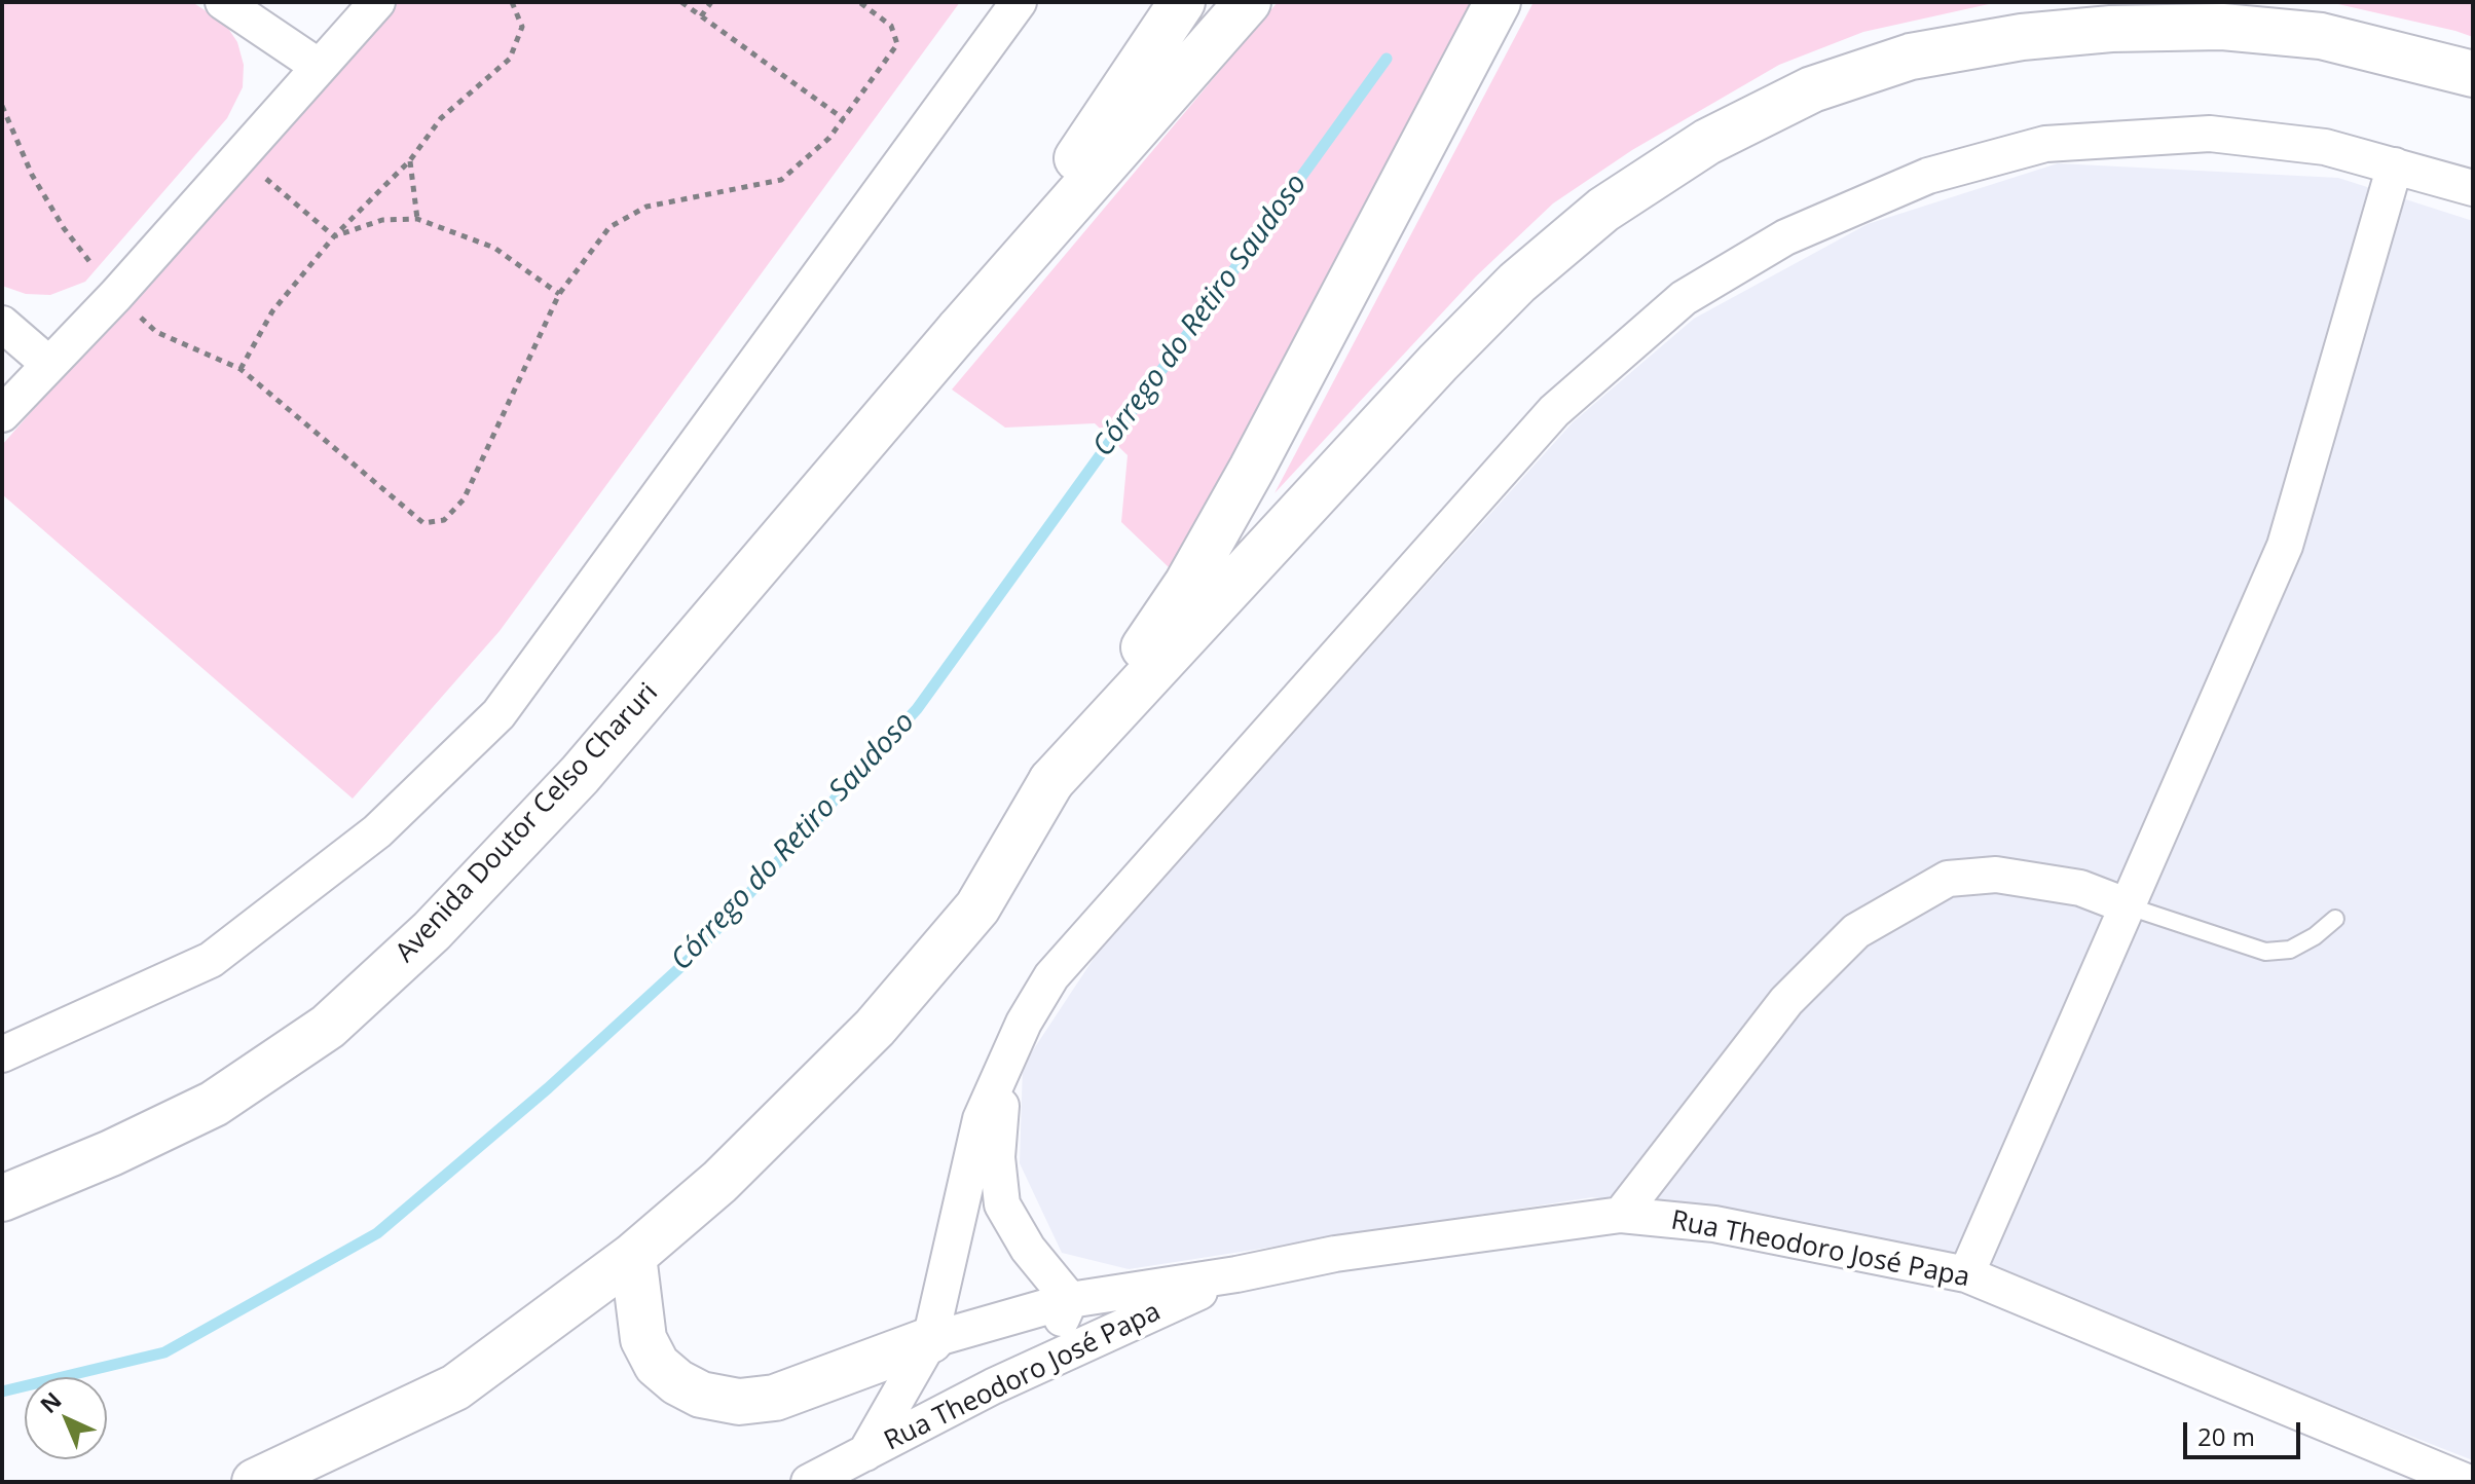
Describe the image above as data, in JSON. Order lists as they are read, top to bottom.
{
  "streets": {
    "main road": ["Avenida Doutor Celso Charuri"],
    "street": ["Rua Theodoro José Papa"]
  },
  "water": ["Córrego do Retiro Saudoso"],
  "scale_bar": "20 m",
  "north": "top left"
}
